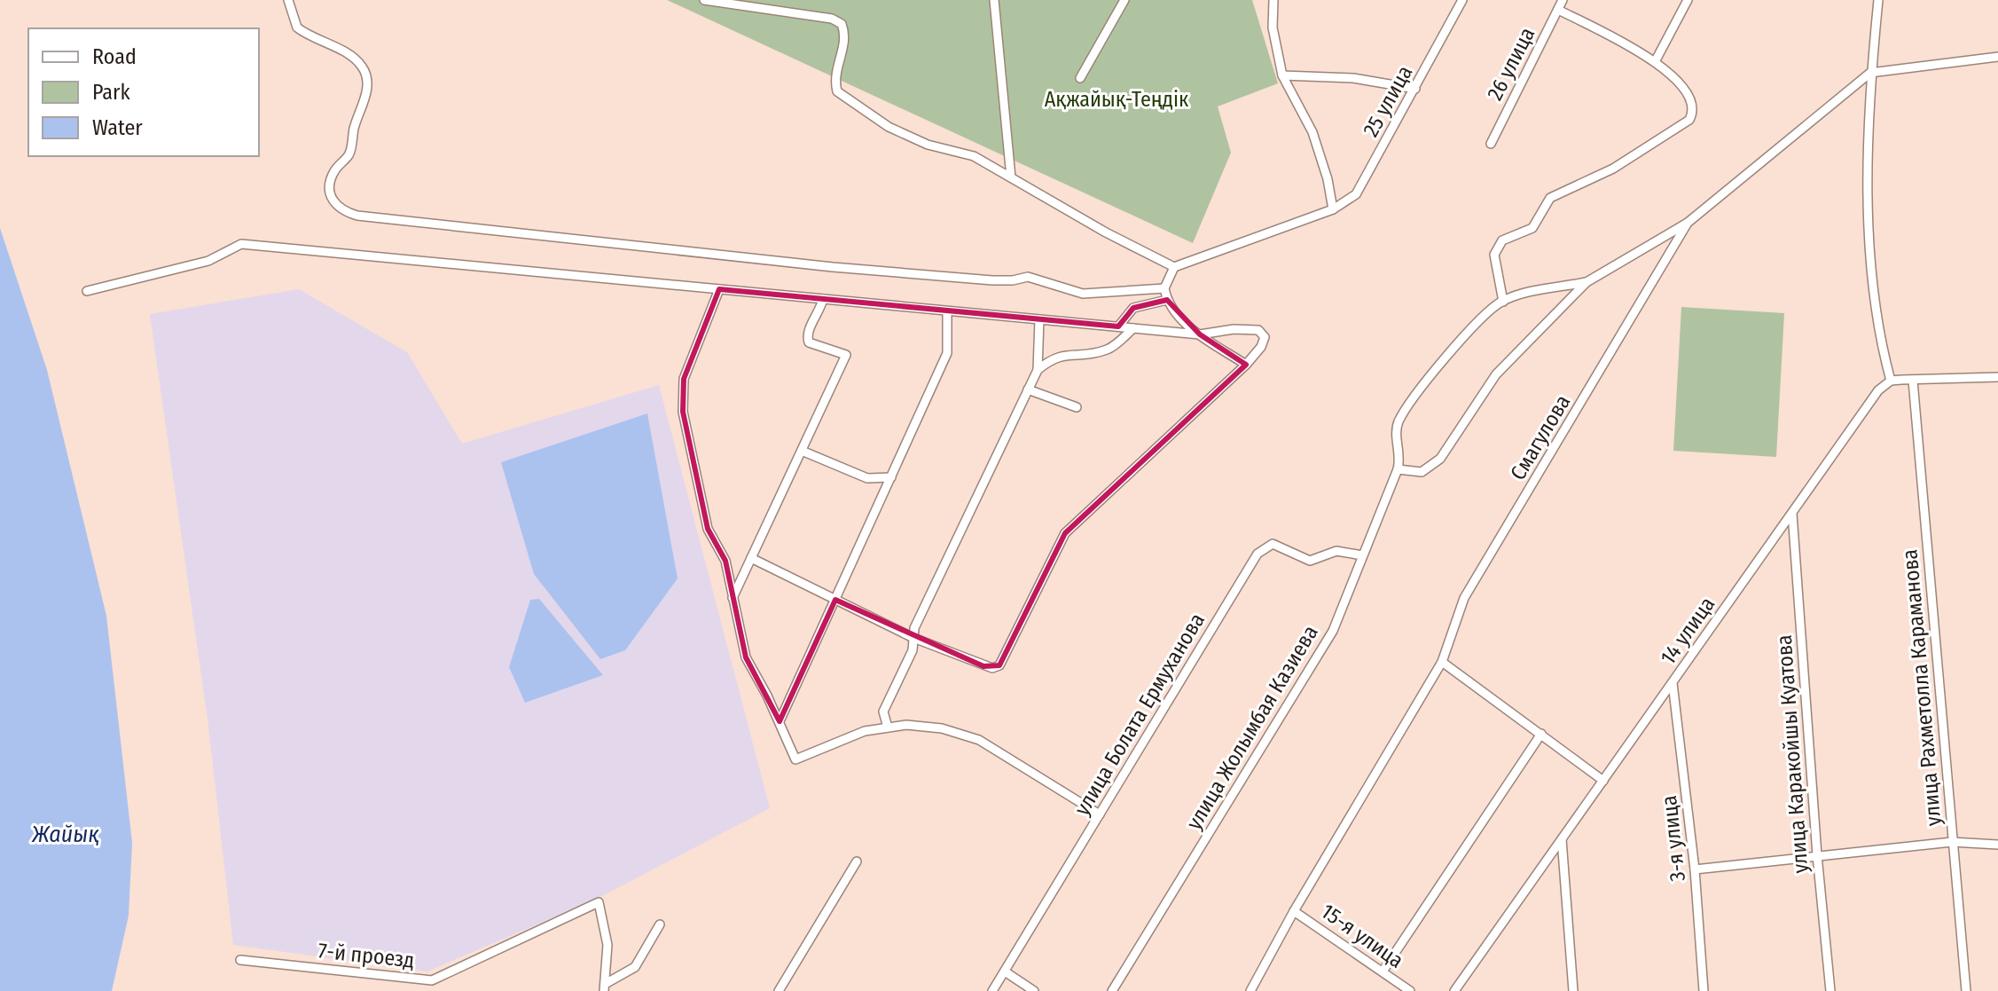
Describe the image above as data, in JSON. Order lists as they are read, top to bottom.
{
  "streets": {
    "street": [
      "26 улица",
      "25 улица",
      "Смагулова",
      "14 улица",
      "улица Рахметолла Караманова",
      "улица Болата Ермуханова",
      "улица Жолымбая Казиева",
      "улица Каракойшы Куатова",
      "3-я улица",
      "15-я улица",
      "7-й проезд"
    ]
  },
  "crossings": [
    ["Смагулова", "улица Жолымбая Казиева"],
    ["Смагулова", "15-я улица"],
    ["14 улица", "улица Каракойшы Куатова"],
    ["14 улица", "3-я улица"],
    ["улица Болата Ермуханова", "улица Жолымбая Казиева"]
  ],
  "water": ["Жайық"],
  "parks": ["Ақжайық-Теңдік"],
  "legend": ["Road", "Park", "Water"]
}
